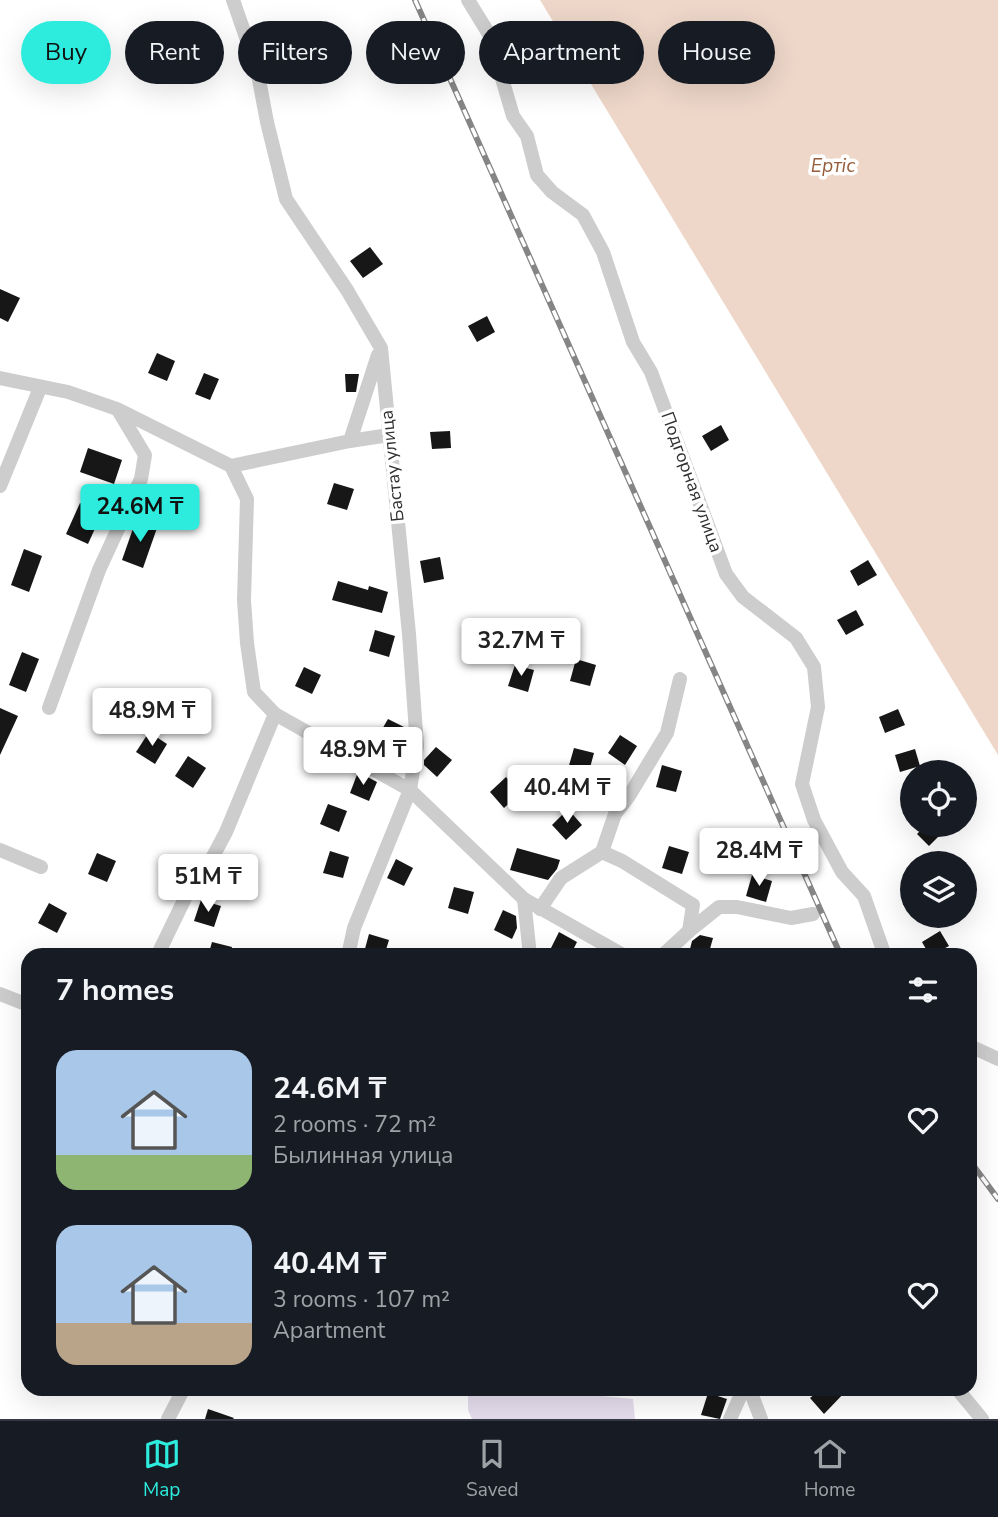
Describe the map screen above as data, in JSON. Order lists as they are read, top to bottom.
{
  "streets": {
    "street": ["Бастау улица", "Подгорная улица"]
  },
  "water": ["Ертіс"],
  "page": {
    "chip": [
      "Buy",
      "Rent",
      "Filters",
      "New",
      "Apartment",
      "House"
    ],
    "price": [
      "24.6M ₸",
      "32.7M ₸",
      "48.9M ₸",
      "48.9M ₸",
      "40.4M ₸",
      "28.4M ₸",
      "51M ₸"
    ],
    "heading": "7 homes",
    "list": [
      {
        "name": "24.6M ₸",
        "note": "2 rooms · 72 m² · Былинная улица"
      },
      {
        "name": "40.4M ₸",
        "note": "3 rooms · 107 m² · Apartment"
      }
    ],
    "tabs": ["Map", "Saved", "Home"]
  }
}
